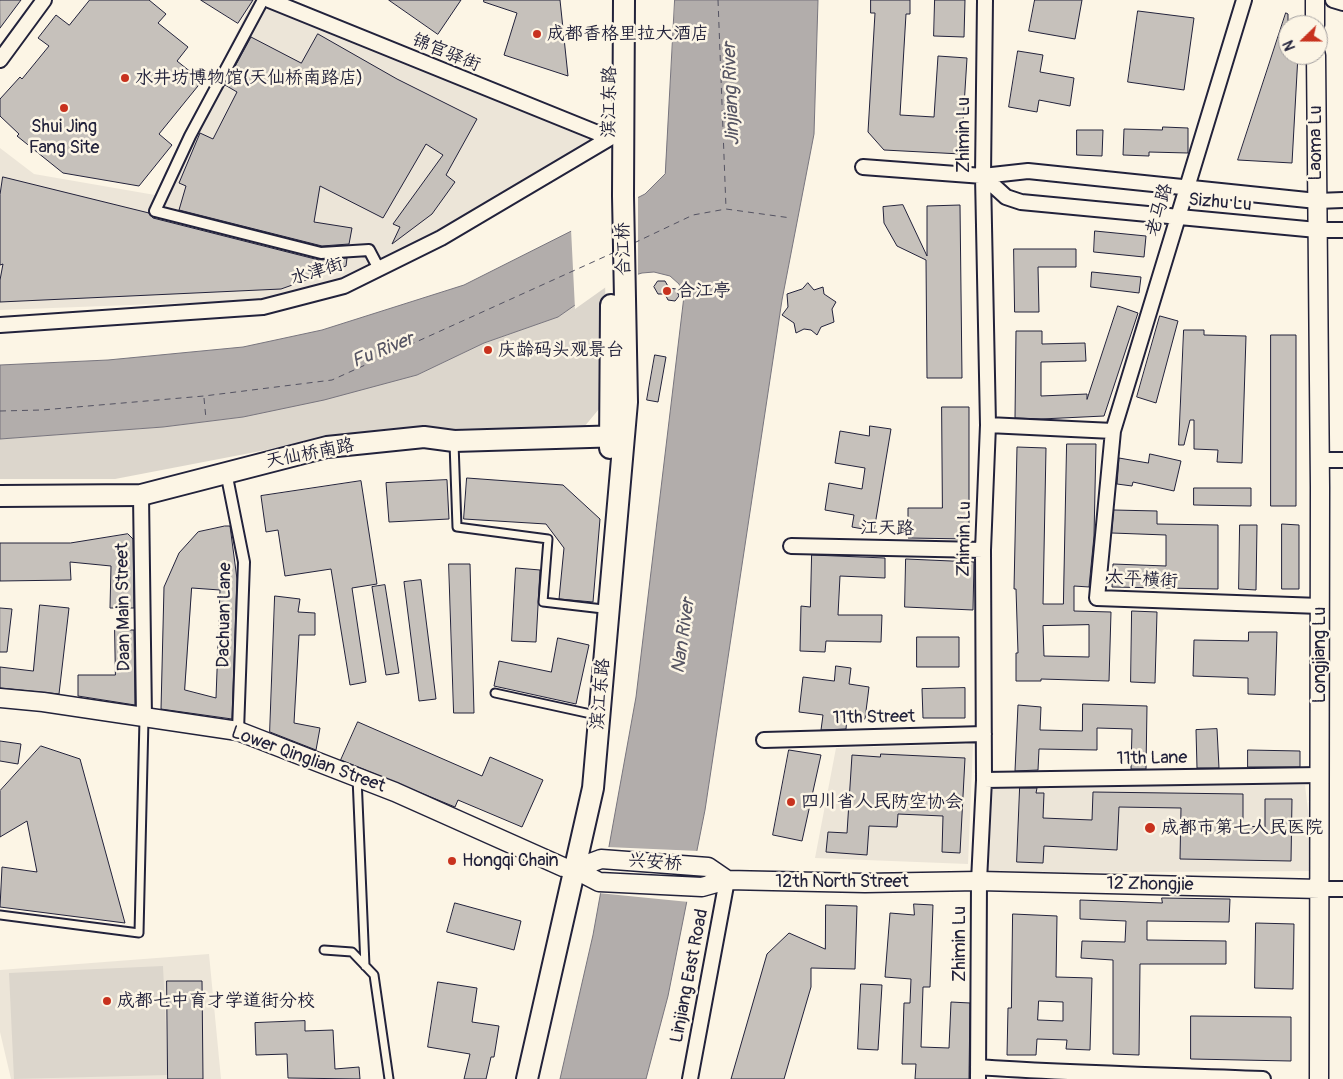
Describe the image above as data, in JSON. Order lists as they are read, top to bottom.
{
  "streets": {
    "main road": ["滨江东路", "合江桥", "天仙桥南路"],
    "street": [
      "锦官驿街",
      "Zhimin Lu",
      "Laoma Lu",
      "Sizhu Lu",
      "老马路",
      "水津街",
      "江天路",
      "太平横街",
      "Daan Main Street",
      "Dachuan Lane",
      "Longjiang Lu",
      "11th Street",
      "11th Lane",
      "Lower Qinglian Street",
      "兴安桥",
      "12th North Street",
      "12 Zhongjie",
      "Linjiang East Road"
    ]
  },
  "crossings": [
    ["锦官驿街", "滨江东路"],
    ["锦官驿街", "水津街"],
    ["滨江东路", "合江桥"],
    ["滨江东路", "水津街"],
    ["滨江东路", "天仙桥南路"],
    ["滨江东路", "Lower Qinglian Street"],
    ["滨江东路", "兴安桥"],
    ["Zhimin Lu", "Sizhu Lu"],
    ["Zhimin Lu", "江天路"],
    ["Zhimin Lu", "11th Street"],
    ["Zhimin Lu", "11th Lane"],
    ["Zhimin Lu", "12th North Street"],
    ["Zhimin Lu", "12 Zhongjie"],
    ["Laoma Lu", "Sizhu Lu"],
    ["Laoma Lu", "Longjiang Lu"],
    ["Sizhu Lu", "老马路"],
    ["Sizhu Lu", "Longjiang Lu"],
    ["老马路", "太平横街"],
    ["天仙桥南路", "Daan Main Street"],
    ["天仙桥南路", "Dachuan Lane"],
    ["太平横街", "Longjiang Lu"],
    ["Daan Main Street", "Lower Qinglian Street"],
    ["Dachuan Lane", "Lower Qinglian Street"],
    ["Longjiang Lu", "11th Lane"],
    ["Longjiang Lu", "12 Zhongjie"],
    ["Lower Qinglian Street", "兴安桥"],
    ["Lower Qinglian Street", "12th North Street"],
    ["兴安桥", "12th North Street"],
    ["兴安桥", "Linjiang East Road"],
    ["12th North Street", "12 Zhongjie"],
    ["12th North Street", "Linjiang East Road"]
  ],
  "water": ["Jinjiang River", "Fu River", "Nan River"],
  "places": [
    "成都香格里拉大酒店",
    "水井坊博物馆(天仙桥南路店)",
    "Shui Jing Fang Site",
    "合江亭",
    "庆龄码头观景台",
    "四川省人民防空协会",
    "成都市第七人民医院",
    "Hongqi Chain",
    "成都七中育才学道街分校"
  ],
  "north": "left"
}
